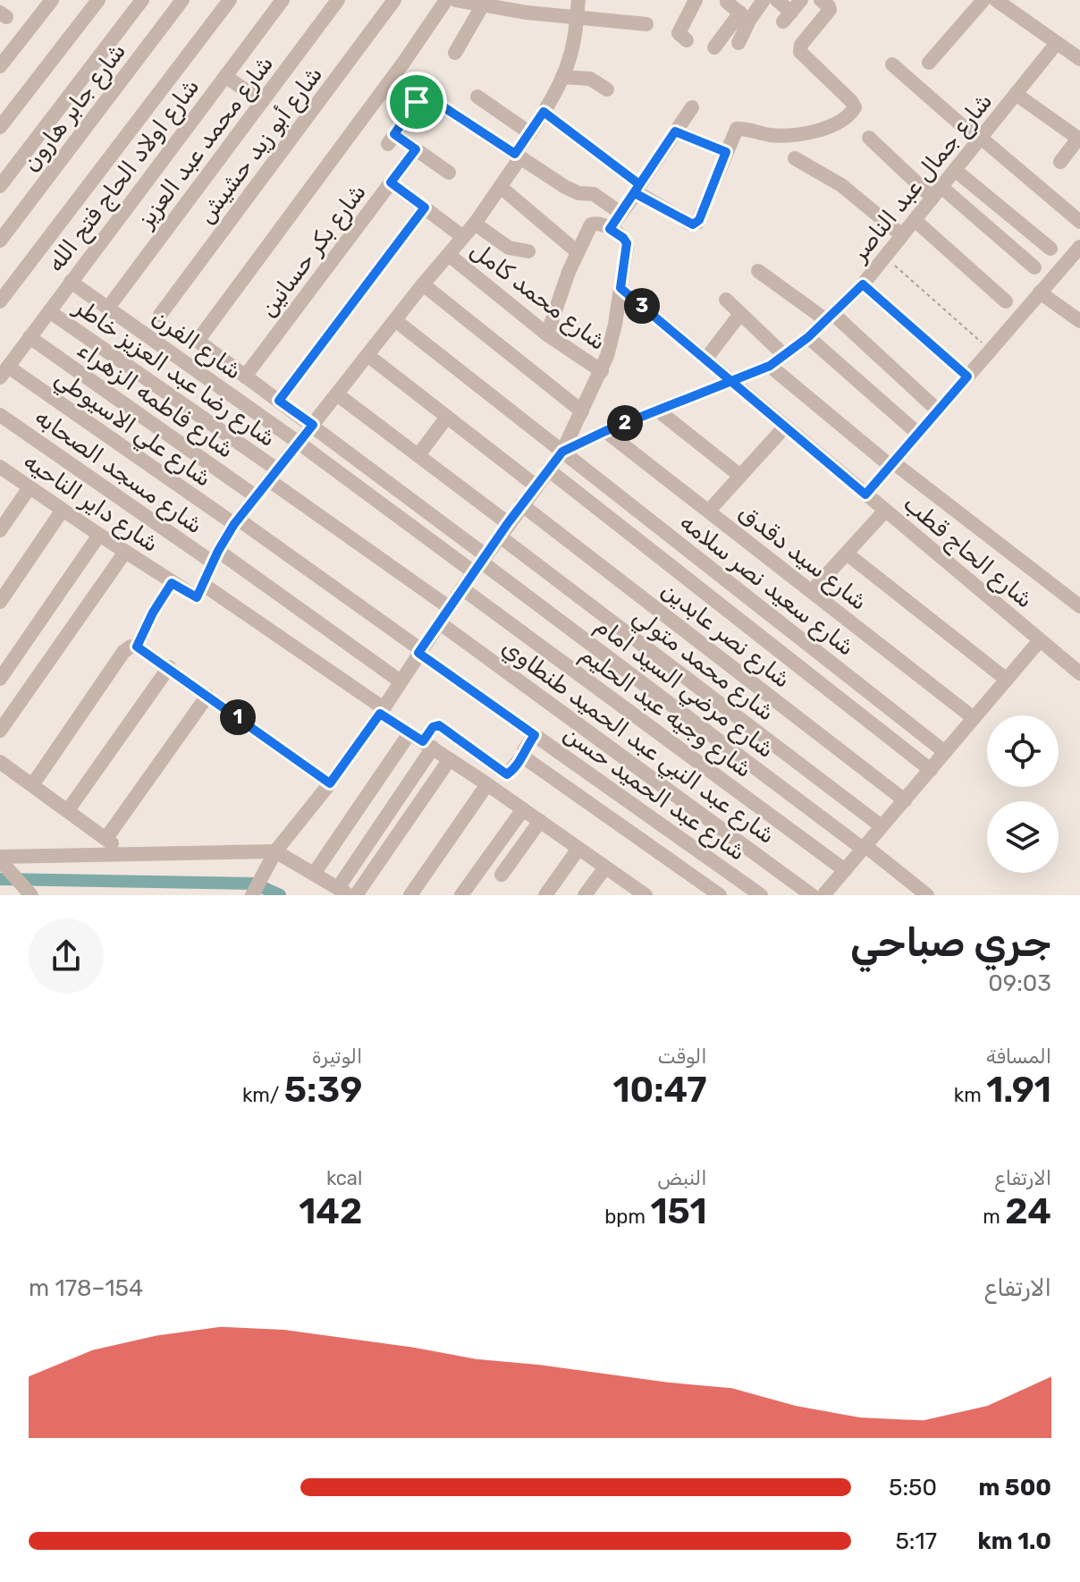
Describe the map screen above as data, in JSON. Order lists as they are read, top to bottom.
{
  "streets": {
    "street": [
      "شارع جابر هارون",
      "شارع محمد عبد العزيز",
      "شارع أبو زيد حشيش",
      "شارع اولاد الحاج فتح الله",
      "شارع جمال عبد الناصر",
      "شارع بكر حسانين",
      "شارع محمد كامل",
      "شارع الفرن",
      "شارع رضا عبد العزيز خاطر",
      "شارع فاطمه الزهراء",
      "شارع علي الاسيوطي",
      "شارع مسجد الصحابه",
      "شارع داير الناحيه",
      "شارع الحاج قطب",
      "شارع سيد دقدق",
      "شارع سعيد نصر سلامه",
      "شارع نصر عابدين",
      "شارع محمد متولي",
      "شارع مرضي السيد امام",
      "شارع وجيه عبد الحليم",
      "شارع عبد النبي عبد الحميد طنطاوي",
      "شارع عبد الحميد حسن"
    ]
  },
  "crossings": [
    ["شارع محمد عبد العزيز", "شارع الفرن"],
    ["شارع اولاد الحاج فتح الله", "شارع الفرن"],
    ["شارع اولاد الحاج فتح الله", "شارع رضا عبد العزيز خاطر"],
    ["شارع اولاد الحاج فتح الله", "شارع فاطمه الزهراء"],
    ["شارع اولاد الحاج فتح الله", "شارع علي الاسيوطي"],
    ["شارع جمال عبد الناصر", "شارع الفرن"],
    ["شارع جمال عبد الناصر", "شارع رضا عبد العزيز خاطر"],
    ["شارع جمال عبد الناصر", "شارع علي الاسيوطي"],
    ["شارع جمال عبد الناصر", "شارع مسجد الصحابه"],
    ["شارع جمال عبد الناصر", "شارع الحاج قطب"],
    ["شارع جمال عبد الناصر", "شارع سيد دقدق"],
    ["شارع جمال عبد الناصر", "شارع سعيد نصر سلامه"],
    ["شارع جمال عبد الناصر", "شارع نصر عابدين"],
    ["شارع جمال عبد الناصر", "شارع محمد متولي"],
    ["شارع جمال عبد الناصر", "شارع مرضي السيد امام"],
    ["شارع جمال عبد الناصر", "شارع وجيه عبد الحليم"],
    ["شارع جمال عبد الناصر", "شارع عبد النبي عبد الحميد طنطاوي"],
    ["شارع جمال عبد الناصر", "شارع عبد الحميد حسن"],
    ["شارع الفرن", "شارع مرضي السيد امام"],
    ["شارع علي الاسيوطي", "شارع عبد الحميد حسن"]
  ],
  "page": {
    "pins": ["3", "2", "1"],
    "heading": ["جري صباحي", "09:03"],
    "stats": [
      ["المسافة", "1.91 km"],
      ["الوقت", "10:47"],
      ["الوتيرة", "5:39 /km"],
      ["الارتفاع", "24 m"],
      ["النبض", "151 bpm"],
      ["kcal", "142"]
    ],
    "chart": ["الارتفاع", "154–178 m"],
    "list": [
      {
        "name": "500 m",
        "note": "5:50"
      },
      {
        "name": "1.0 km",
        "note": "5:17"
      }
    ]
  }
}
